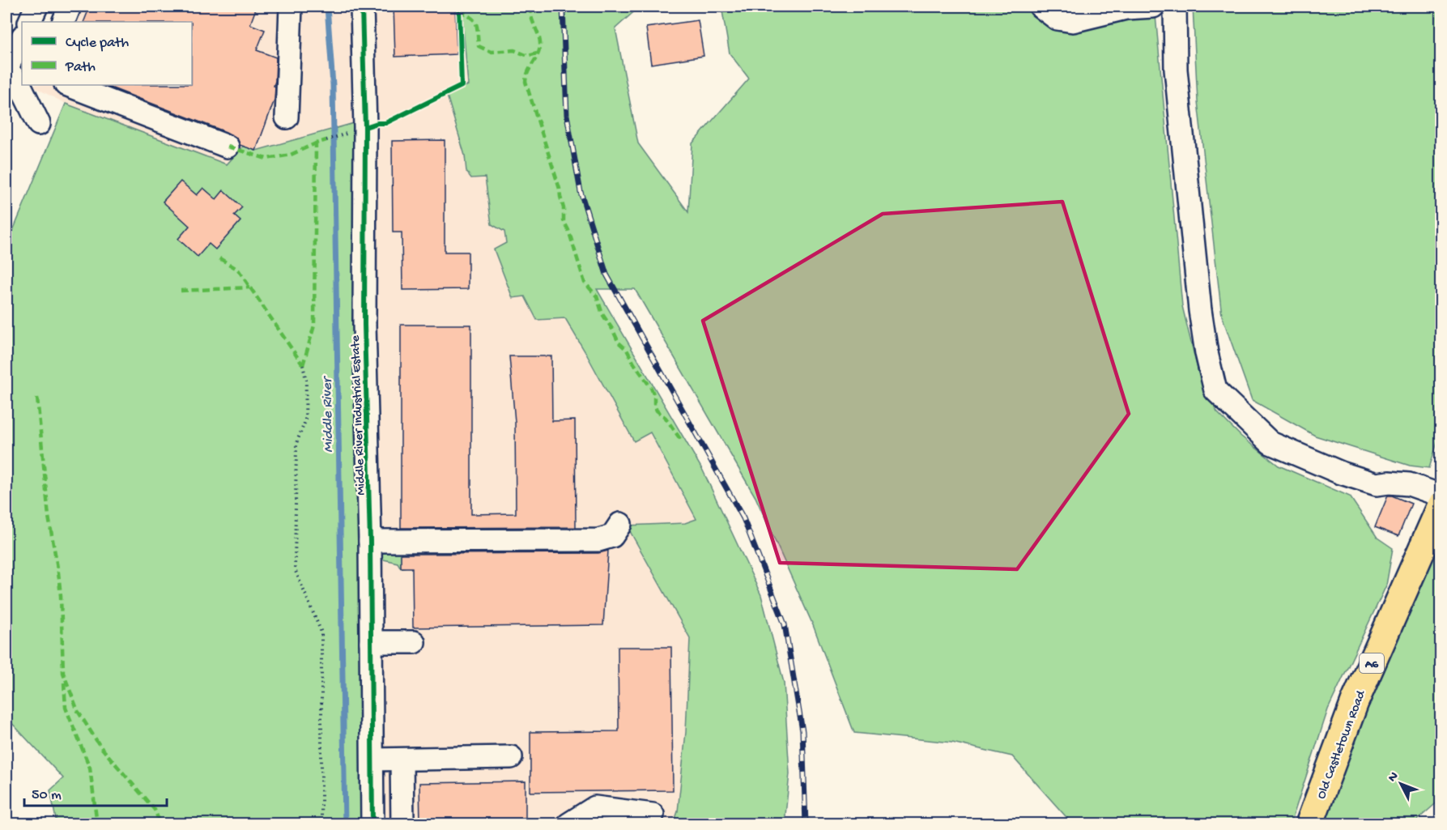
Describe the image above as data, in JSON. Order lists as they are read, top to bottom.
{
  "streets": {
    "highway": ["A6", "Old Castletown Road"],
    "street": ["Middle River Industrial Estate"]
  },
  "water": ["Middle River"],
  "legend": ["Cycle path", "Path"],
  "scale_bar": "50 m",
  "north": "top left"
}
